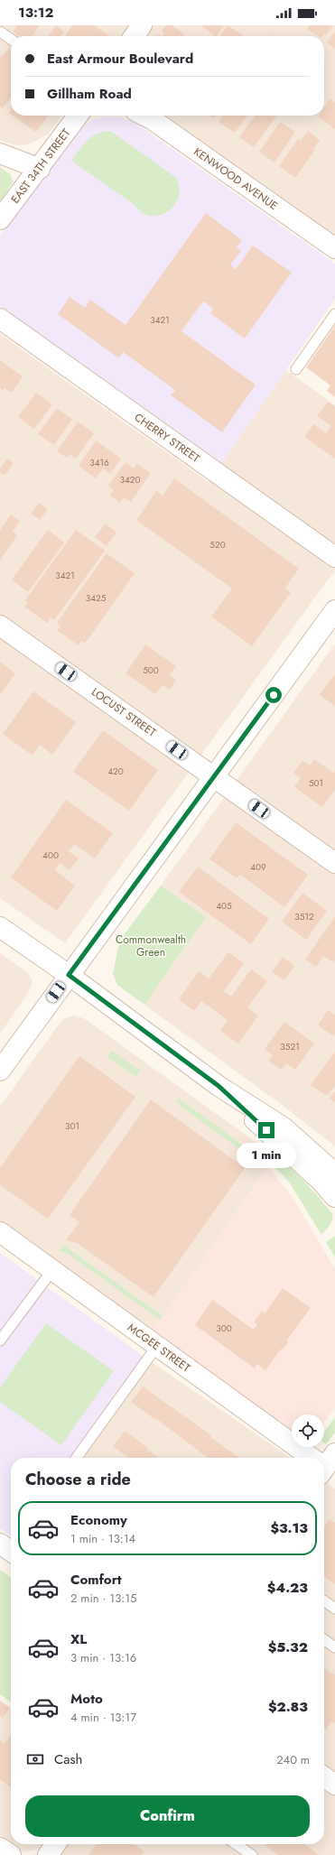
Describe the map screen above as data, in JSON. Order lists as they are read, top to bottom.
{
  "streets": {
    "street": [
      "EAST 34TH STREET",
      "KENWOOD AVENUE",
      "CHERRY STREET",
      "LOCUST STREET",
      "MCGEE STREET"
    ]
  },
  "parks": ["Commonwealth Green"],
  "house_numbers": [
    "3421",
    "3416",
    "3420",
    "520",
    "3421",
    "3425",
    "500",
    "420",
    "501",
    "400",
    "409",
    "405",
    "3512",
    "3521",
    "301",
    "300"
  ],
  "page": {
    "status": "13:12",
    "banner": ["East Armour Boulevard", "Gillham Road"],
    "bubble": "1 min",
    "heading": "Choose a ride",
    "list": [
      {
        "name": "Economy",
        "note": "1 min · 13:14",
        "value": "$3.13"
      },
      {
        "name": "Comfort",
        "note": "2 min · 13:15",
        "value": "$4.23"
      },
      {
        "name": "XL",
        "note": "3 min · 13:16",
        "value": "$5.32"
      },
      {
        "name": "Moto",
        "note": "4 min · 13:17",
        "value": "$2.83"
      }
    ],
    "pay": ["Cash", "240 m"],
    "buttons": "Confirm"
  }
}
